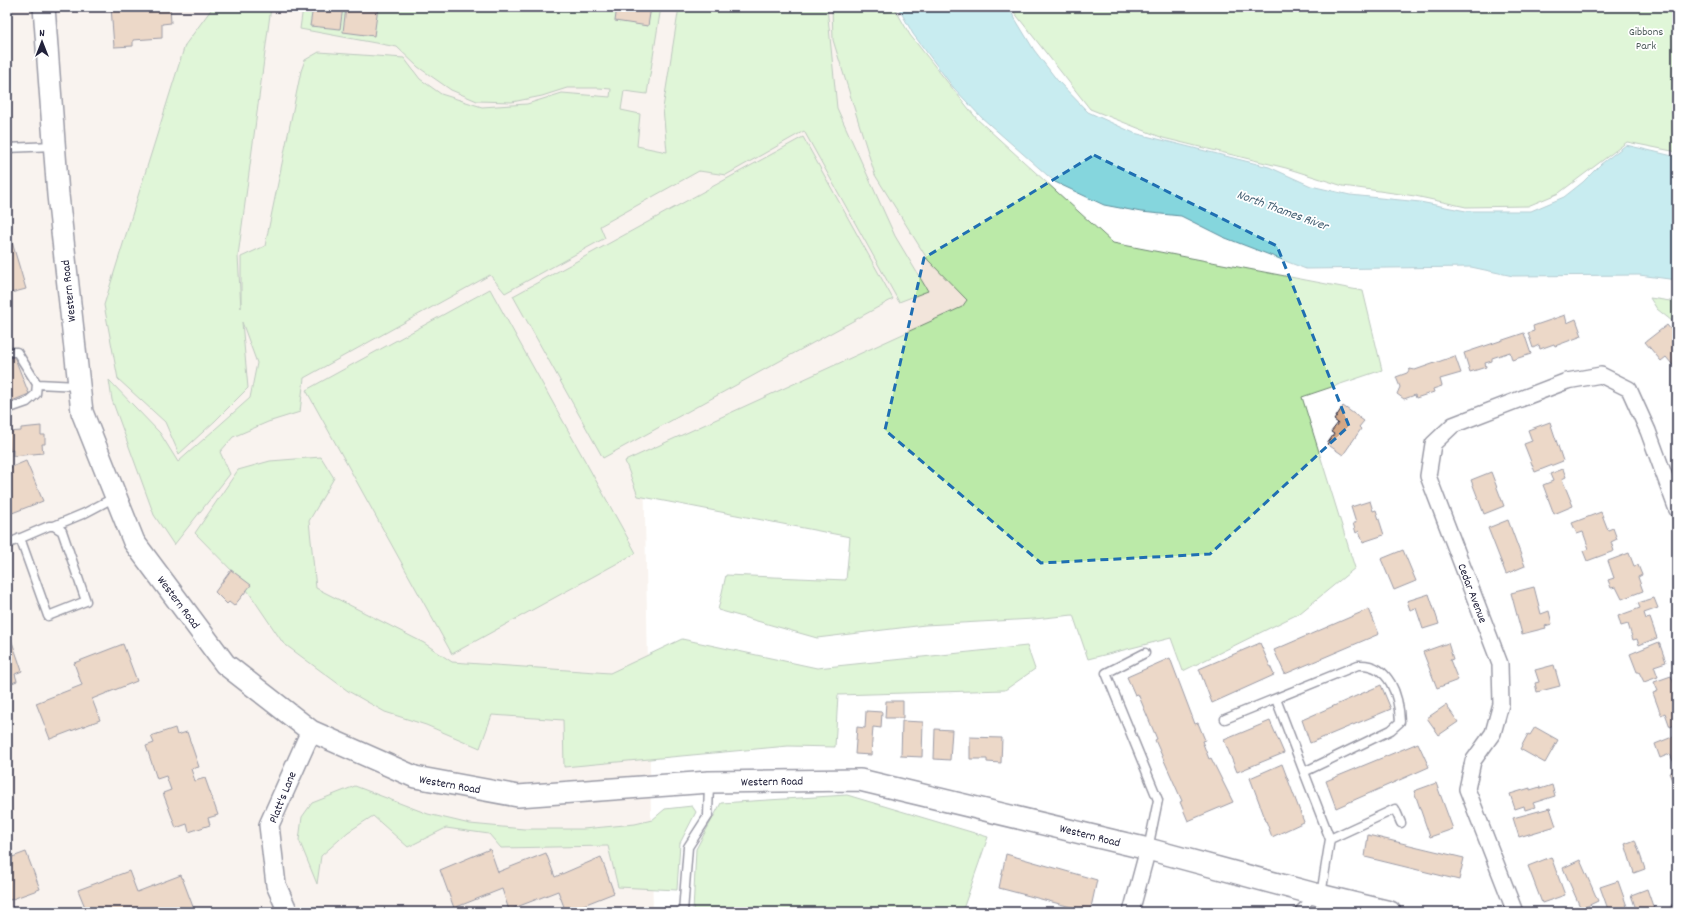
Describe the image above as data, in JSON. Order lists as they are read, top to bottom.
{
  "streets": {
    "main road": ["Western Road"],
    "street": ["Cedar Avenue", "Platt's Lane"]
  },
  "crossings": [
    ["Western Road", "Platt's Lane"]
  ],
  "water": ["North Thames River"],
  "parks": ["Gibbons Park"],
  "north": "top"
}
